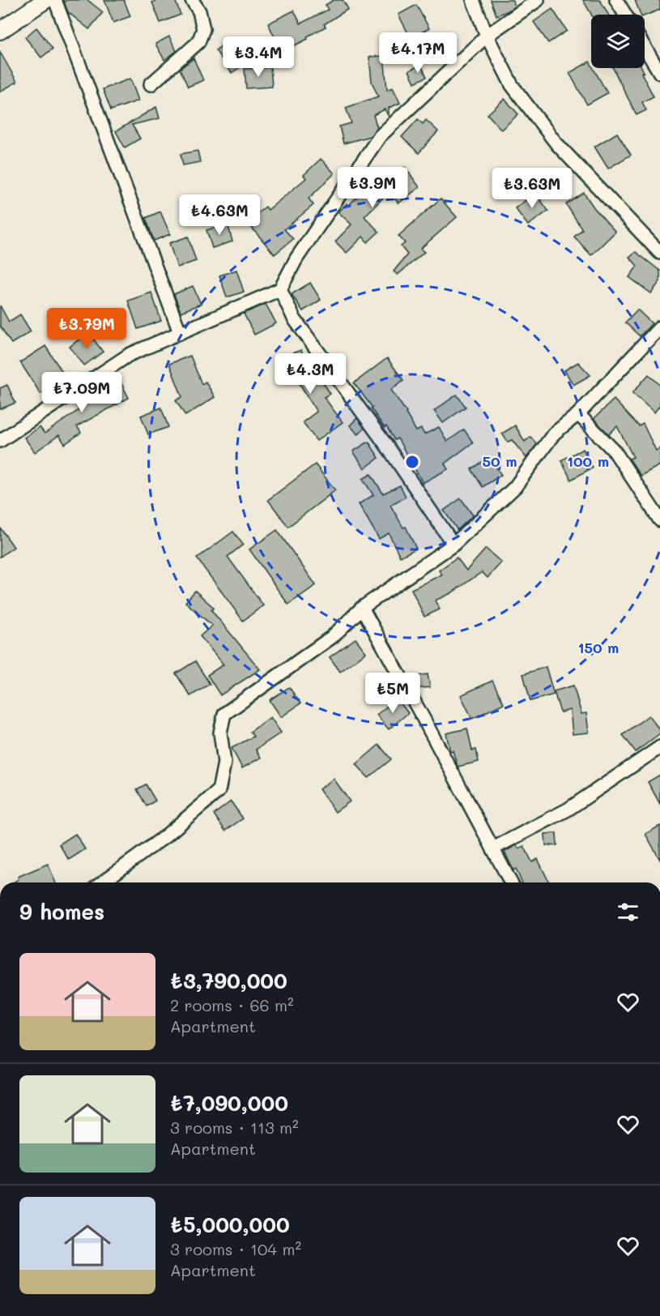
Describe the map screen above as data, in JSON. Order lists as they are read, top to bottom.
{
  "page": {
    "price": [
      "₺4.17M",
      "₺3.4M",
      "₺3.9M",
      "₺3.63M",
      "₺4.63M",
      "₺3.79M",
      "₺4.3M",
      "₺7.09M",
      "₺5M"
    ],
    "heading": "9 homes",
    "list": [
      {
        "name": "₺3,790,000",
        "note": "2 rooms · 66 m² · Apartment"
      },
      {
        "name": "₺7,090,000",
        "note": "3 rooms · 113 m² · Apartment"
      },
      {
        "name": "₺5,000,000",
        "note": "3 rooms · 104 m² · Apartment"
      }
    ]
  },
  "rings": ["50 m", "100 m", "150 m"]
}
